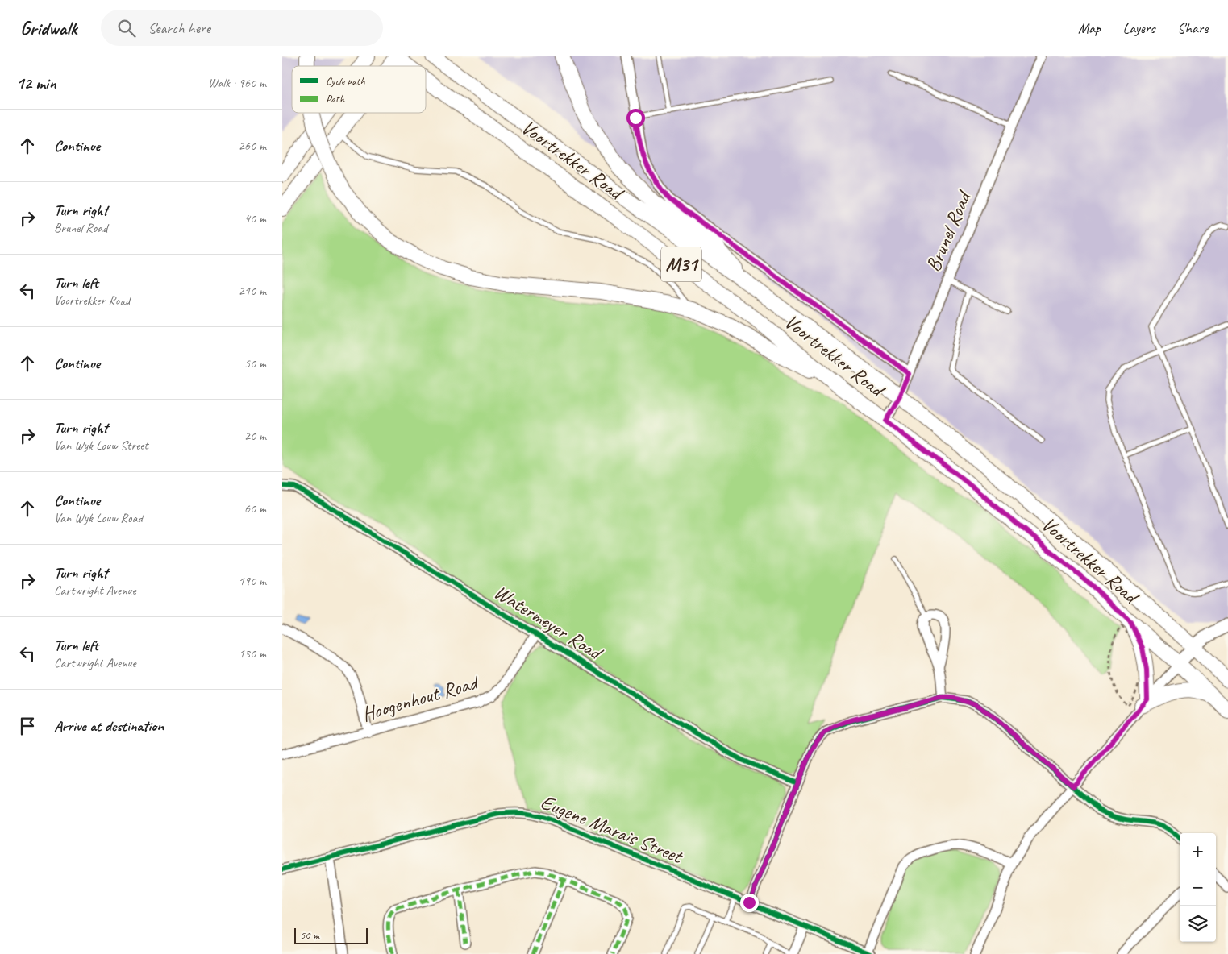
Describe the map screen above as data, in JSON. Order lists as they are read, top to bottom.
{
  "streets": {
    "main road": ["Voortrekker Road", "M31"],
    "street": [
      "Brunel Road",
      "Watermeyer Road",
      "Hoogenhout Road",
      "Eugene Marais Street"
    ]
  },
  "crossings": [
    ["Voortrekker Road", "Brunel Road"],
    ["Watermeyer Road", "Hoogenhout Road"]
  ],
  "legend": ["Cycle path", "Path"],
  "scale_bar": "50 m",
  "page": {
    "header": "Gridwalk",
    "search": "Search here",
    "nav": ["Map", "Layers", "Share"],
    "heading": ["12 min", "Walk · 960 m"],
    "list": [
      ["Continue", "260 m"],
      ["Turn right", "Brunel Road", "40 m"],
      ["Turn left", "Voortrekker Road", "210 m"],
      ["Continue", "50 m"],
      ["Turn right", "Van Wyk Louw Street", "20 m"],
      ["Continue", "Van Wyk Louw Road", "60 m"],
      ["Turn right", "Cartwright Avenue", "190 m"],
      ["Turn left", "Cartwright Avenue", "130 m"],
      "Arrive at destination"
    ],
    "map_buttons": ["+", "−"],
    "scale": "50 m"
  }
}
